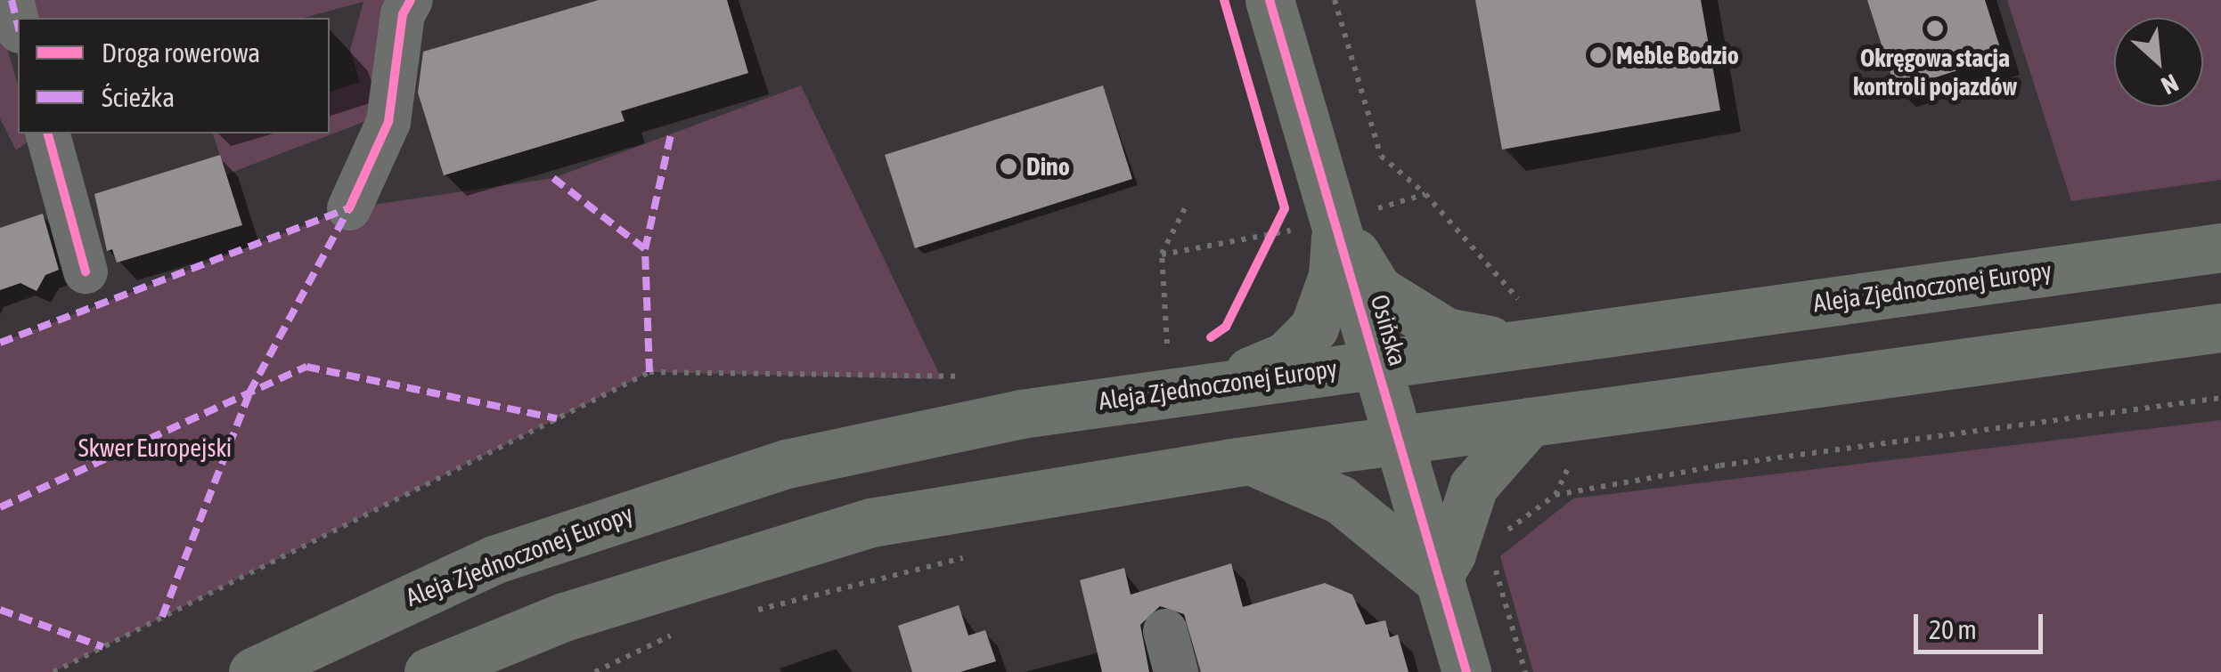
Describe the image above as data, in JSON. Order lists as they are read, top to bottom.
{
  "streets": {
    "main road": ["Aleja Zjednoczonej Europy", "Osińska"]
  },
  "crossings": [
    ["Aleja Zjednoczonej Europy", "Osińska"]
  ],
  "parks": ["Skwer Europejski"],
  "places": ["Okręgowa stacja kontroli pojazdów", "Meble Bodzio", "Dino"],
  "legend": ["Droga rowerowa", "Ścieżka"],
  "scale_bar": "20 m",
  "north": "bottom right"
}
